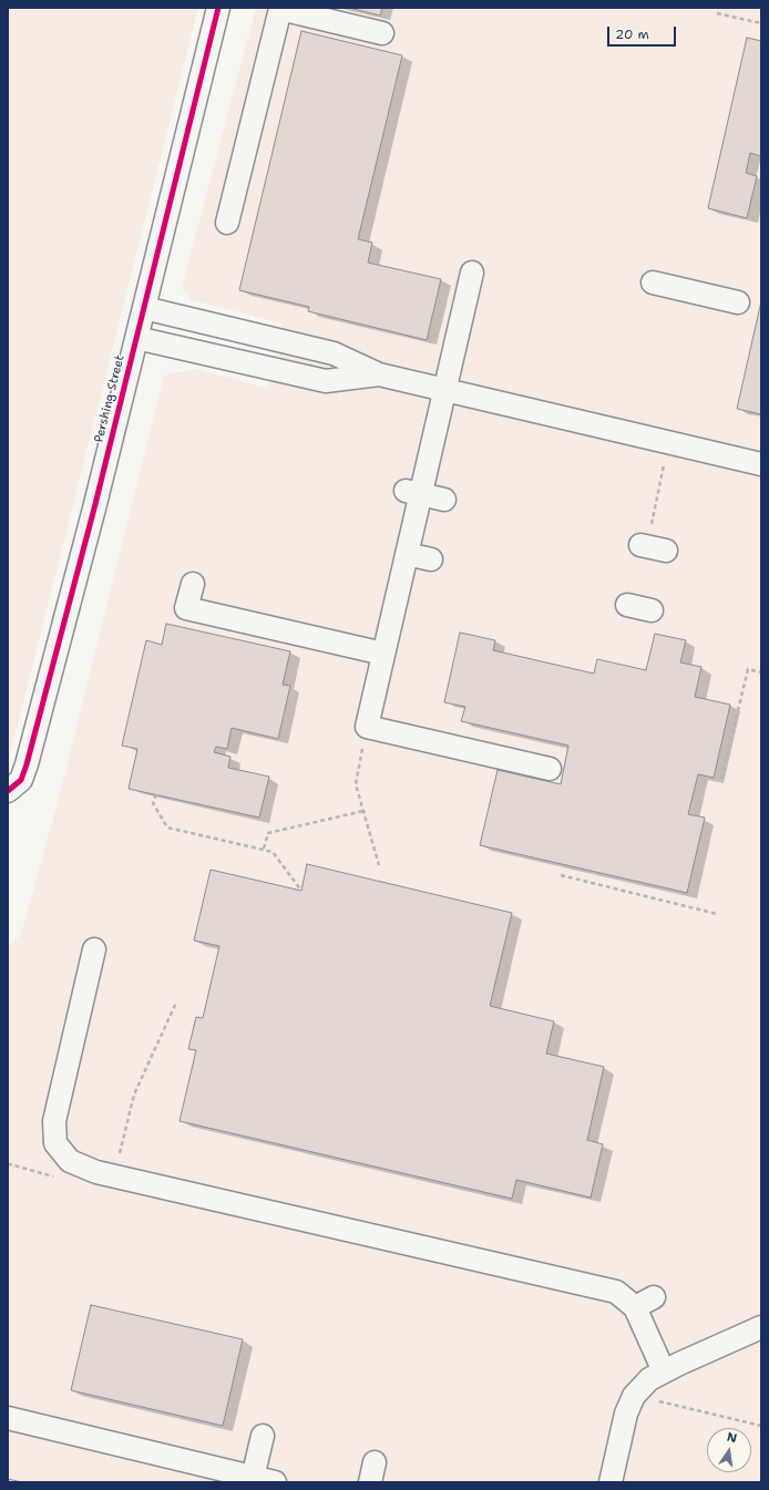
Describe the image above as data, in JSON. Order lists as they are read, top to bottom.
{
  "streets": {
    "street": ["Pershing Street"]
  },
  "scale_bar": "20 m",
  "north": "top"
}
